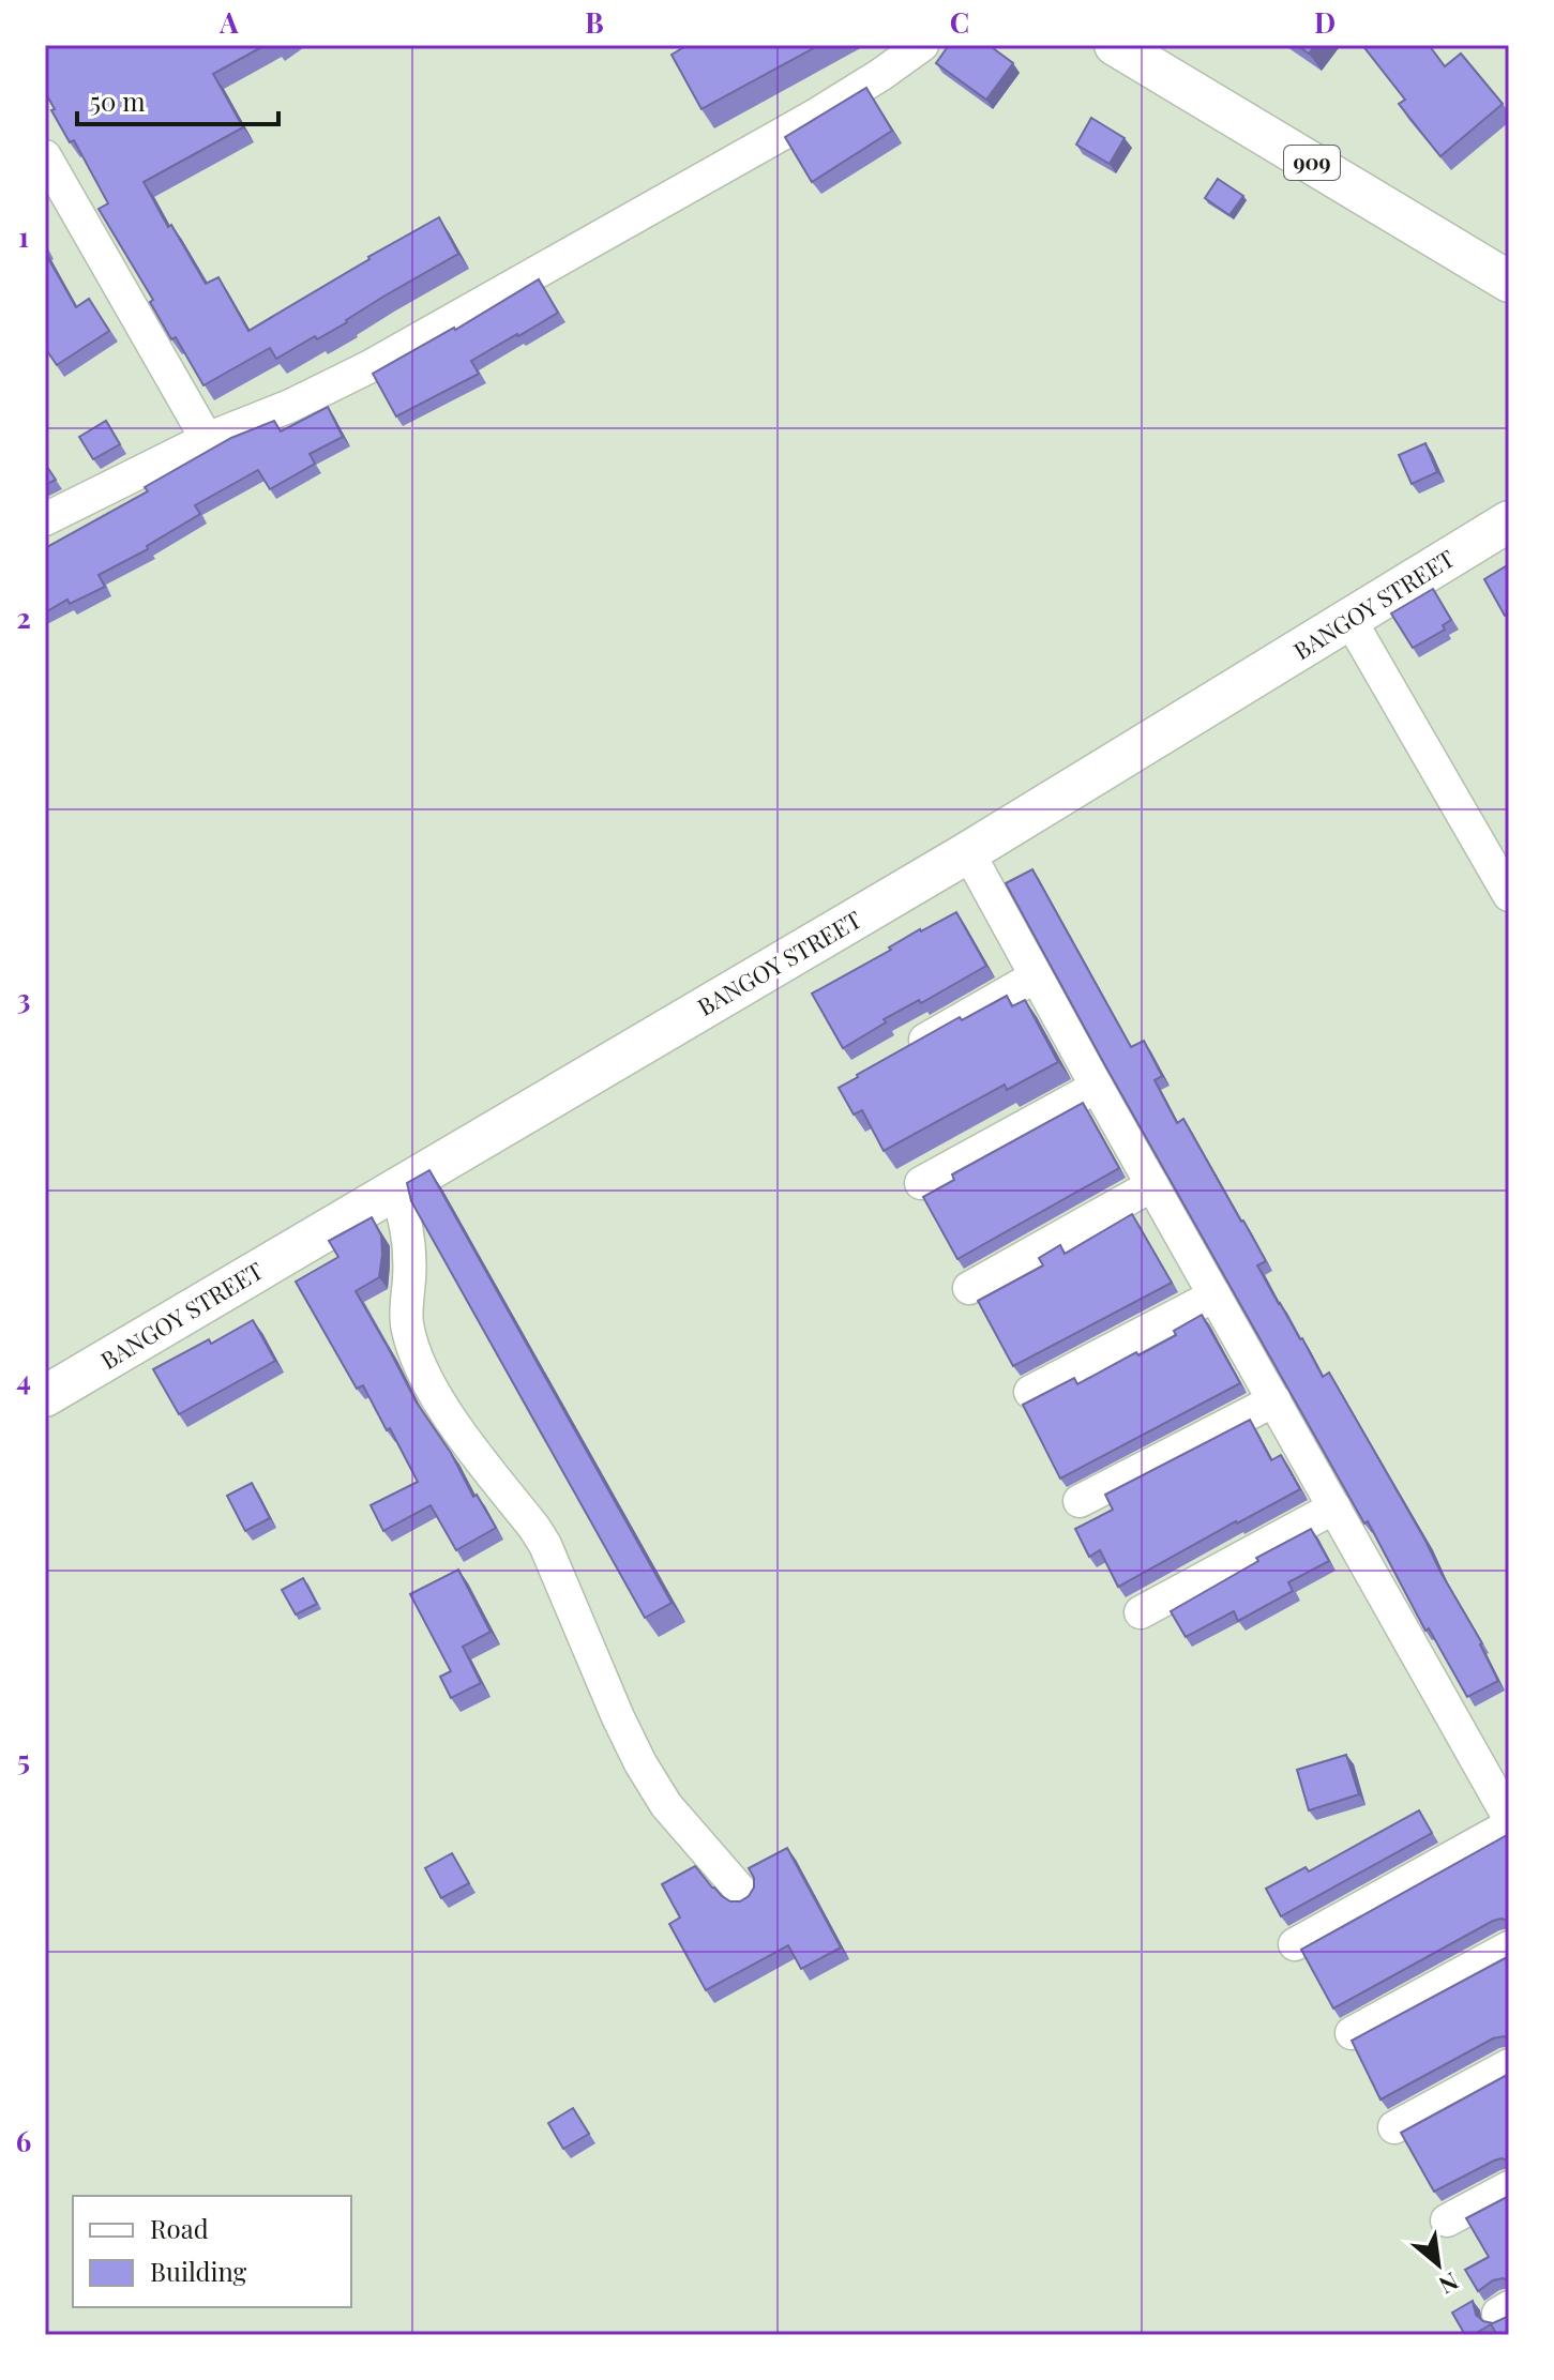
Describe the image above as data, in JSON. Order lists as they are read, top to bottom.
{
  "streets": {
    "main road": ["909", "BANGOY STREET"]
  },
  "legend": ["Road", "Building"],
  "scale_bar": "50 m",
  "north": "bottom right",
  "grid": {
    "columns": [
      "A",
      "B",
      "C",
      "D"
    ],
    "rows": [
      "1",
      "2",
      "3",
      "4",
      "5",
      "6"
    ]
  }
}
